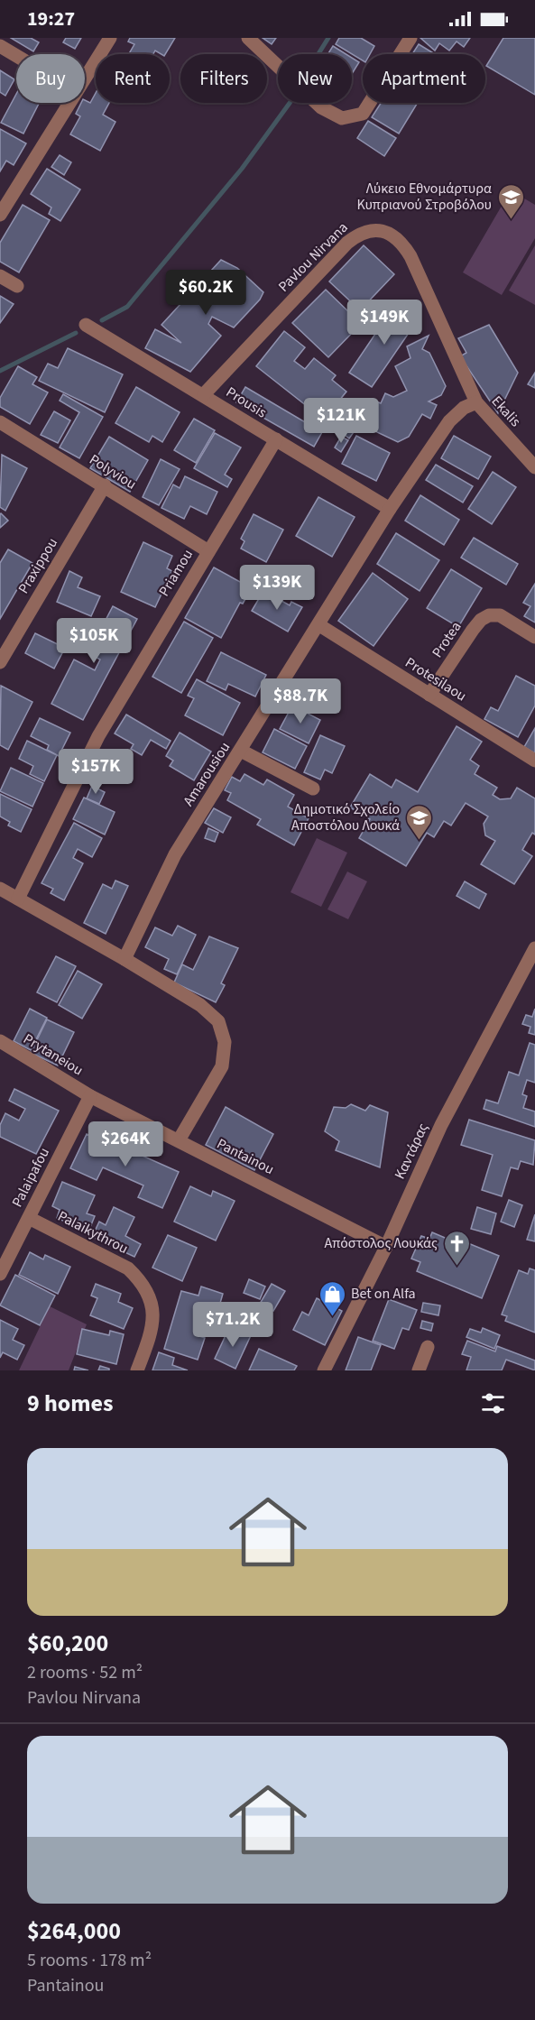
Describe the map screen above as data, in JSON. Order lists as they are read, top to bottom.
{
  "streets": {
    "street": [
      "Pavlou Nirvana",
      "Prousis",
      "Ekalis",
      "Polyviou",
      "Praxippou",
      "Priamou",
      "Protea",
      "Protesilaou",
      "Amarousiou",
      "Prytaneiou",
      "Καντάρας",
      "Pantainou",
      "Palaipafou",
      "Palaikythrou"
    ]
  },
  "crossings": [
    ["Pavlou Nirvana", "Prousis"],
    ["Pavlou Nirvana", "Ekalis"],
    ["Pavlou Nirvana", "Amarousiou"],
    ["Prousis", "Priamou"],
    ["Prousis", "Amarousiou"],
    ["Ekalis", "Amarousiou"],
    ["Polyviou", "Praxippou"],
    ["Polyviou", "Priamou"],
    ["Protea", "Protesilaou"],
    ["Protesilaou", "Amarousiou"],
    ["Prytaneiou", "Pantainou"],
    ["Prytaneiou", "Palaipafou"],
    ["Καντάρας", "Pantainou"],
    ["Pantainou", "Palaipafou"],
    ["Palaipafou", "Palaikythrou"]
  ],
  "places": {
    "school or university": ["Λύκειο Εθνομάρτυρα Κυπριανού Στροβόλου", "Δημοτικό Σχολείο Αποστόλου Λουκά"],
    "church": ["Απόστολος Λουκάς"],
    "shop": ["Bet on Alfa"]
  },
  "page": {
    "status": "19:27",
    "chip": [
      "Buy",
      "Rent",
      "Filters",
      "New",
      "Apartment"
    ],
    "price": [
      "$60.2K",
      "$149K",
      "$121K",
      "$139K",
      "$105K",
      "$88.7K",
      "$157K",
      "$264K",
      "$71.2K"
    ],
    "heading": "9 homes",
    "list": [
      {
        "name": "$60,200",
        "note": "2 rooms · 52 m² · Pavlou Nirvana"
      },
      {
        "name": "$264,000",
        "note": "5 rooms · 178 m² · Pantainou"
      }
    ]
  }
}
